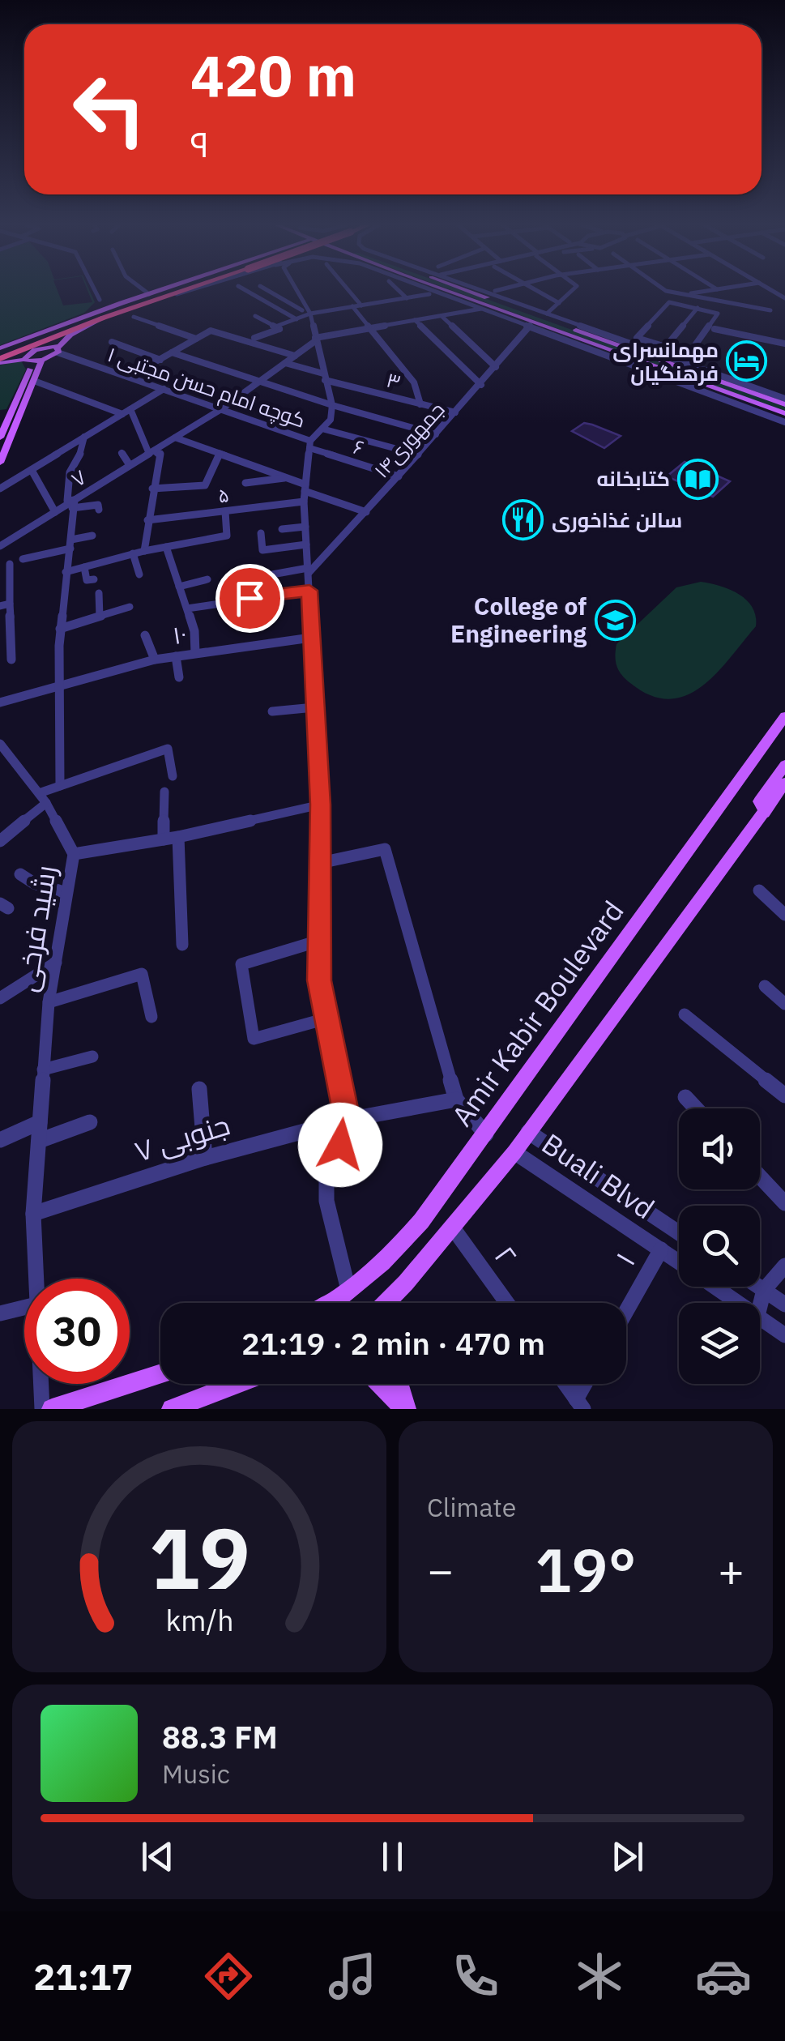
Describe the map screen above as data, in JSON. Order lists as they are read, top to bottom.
{
  "streets": {
    "main road": ["Amir Kabir Boulevard"],
    "street": [
      "۳",
      "کوچه امام حسن مجتبی ۱",
      "جمهوری۱۴",
      "۶",
      "۷",
      "۵",
      "۱۰",
      "رشید فرخی",
      "۷ جنوبی",
      "Buali Blvd",
      "۲",
      "۱"
    ]
  },
  "crossings": [
    ["۳", "جمهوری۱۴"],
    ["۳", "۷"],
    ["کوچه امام حسن مجتبی ۱", "جمهوری۱۴"],
    ["کوچه امام حسن مجتبی ۱", "۶"],
    ["کوچه امام حسن مجتبی ۱", "۷"],
    ["کوچه امام حسن مجتبی ۱", "۵"],
    ["کوچه امام حسن مجتبی ۱", "۱۰"],
    ["کوچه امام حسن مجتبی ۱", "۷ جنوبی"],
    ["جمهوری۱۴", "۶"],
    ["رشید فرخی", "۷ جنوبی"],
    ["Buali Blvd", "۱"]
  ],
  "places": {
    "hotel": ["مهمانسرای فرهنگیان"],
    "library": ["کتابخانه"],
    "restaurant": ["سالن غذاخوری"],
    "school or university": ["College of Engineering"]
  },
  "page": {
    "turn": ["420 m", "۹"],
    "limit": "30",
    "trip": "21:19 · 2 min · 470 m",
    "tile": "Climate",
    "heat": ["−", "19°", "+"],
    "song": ["88.3 FM", "Music"],
    "tabs": "21:17",
    "gauge": ["19", "km/h"]
  }
}
